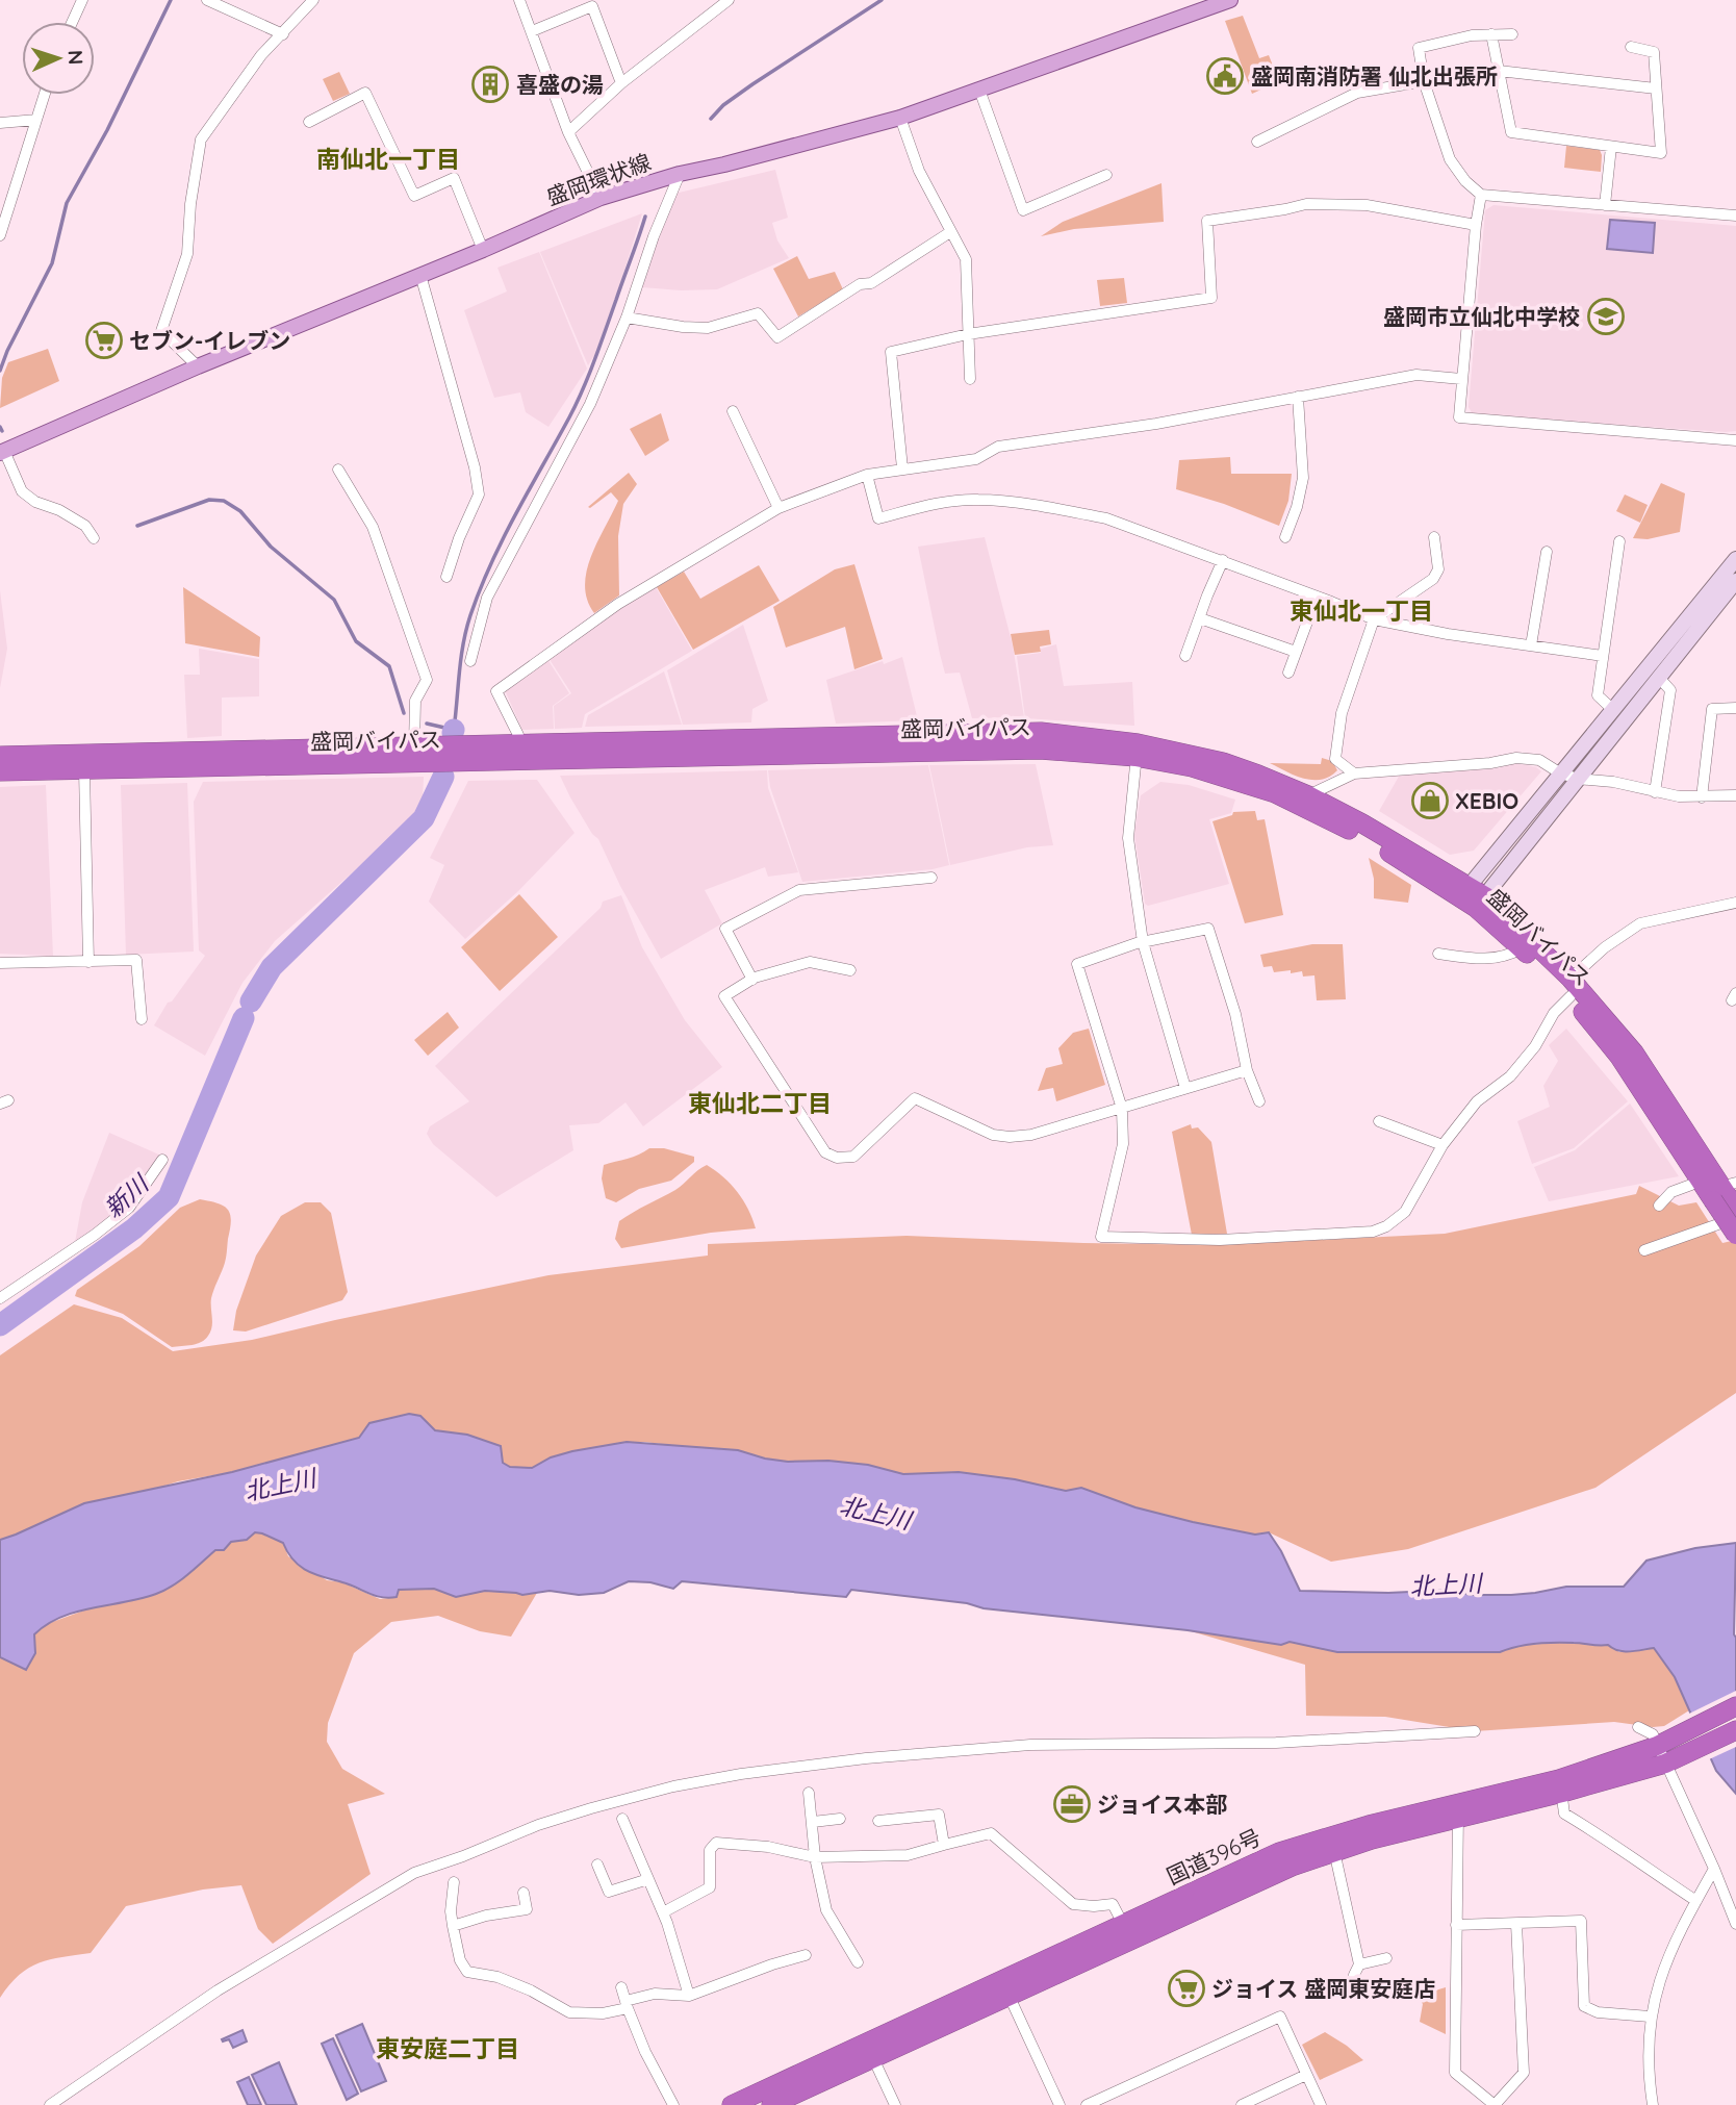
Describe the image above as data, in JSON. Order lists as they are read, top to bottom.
{
  "streets": {
    "highway": ["盛岡バイパス", "国道396号"],
    "main road": ["盛岡環状線"]
  },
  "districts": [
    "南仙北一丁目",
    "東仙北一丁目",
    "東仙北二丁目",
    "東安庭二丁目"
  ],
  "water": ["新川", "北上川"],
  "places": {
    "public building": ["盛岡南消防署 仙北出張所"],
    "building": ["喜盛の湯"],
    "school or university": ["盛岡市立仙北中学校"],
    "supermarket": ["セブン-イレブン", "ジョイス 盛岡東安庭店"],
    "shop": ["XEBIO"],
    "office": ["ジョイス本部"]
  },
  "north": "right"
}
